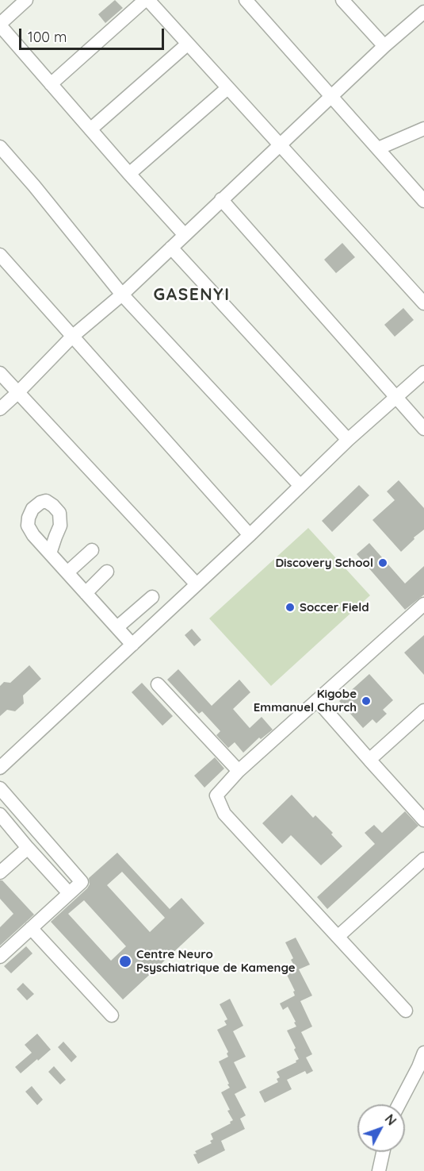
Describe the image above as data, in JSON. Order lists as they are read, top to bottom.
{
  "districts": ["GASENYI"],
  "places": [
    "Discovery School",
    "Soccer Field",
    "Kigobe Emmanuel Church",
    "Centre Neuro Psyschiatrique de Kamenge"
  ],
  "scale_bar": "100 m",
  "north": "top right"
}
